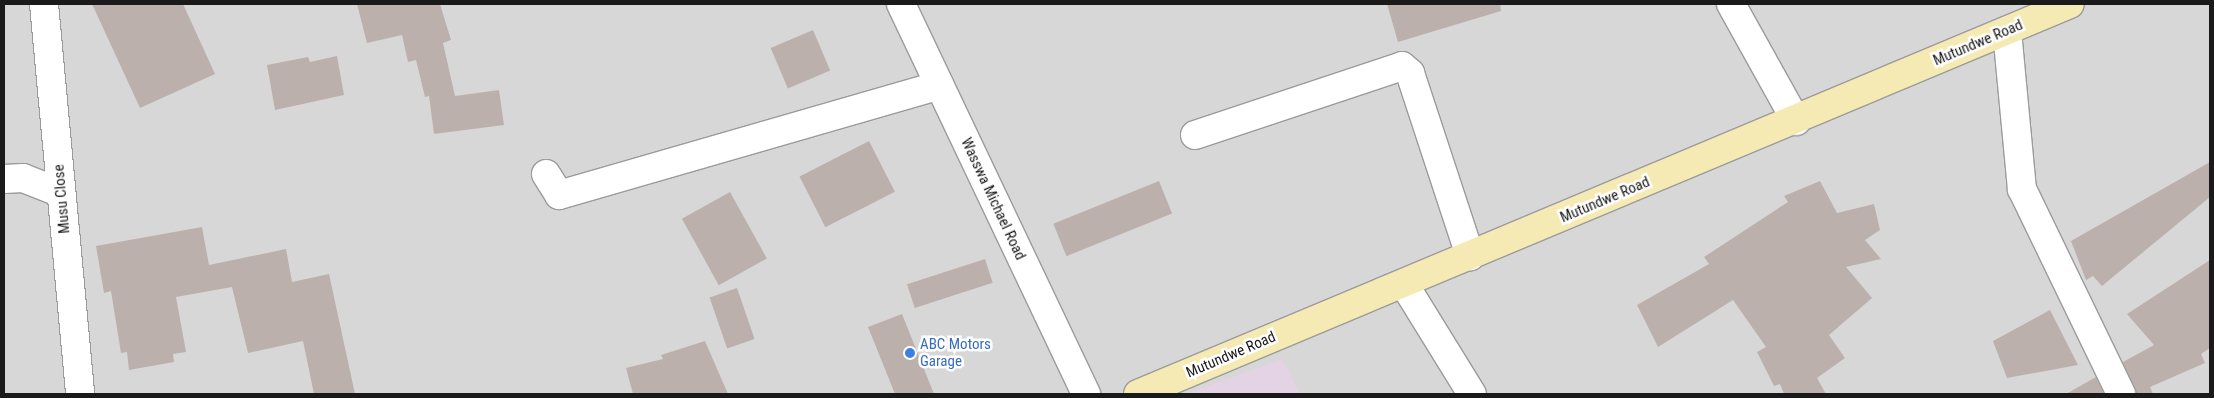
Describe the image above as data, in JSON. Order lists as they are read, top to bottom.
{
  "streets": {
    "main road": ["Mutundwe Road"],
    "street": ["Musu Close", "Wasswa Michael Road"]
  },
  "places": ["ABC Motors Garage"]
}
